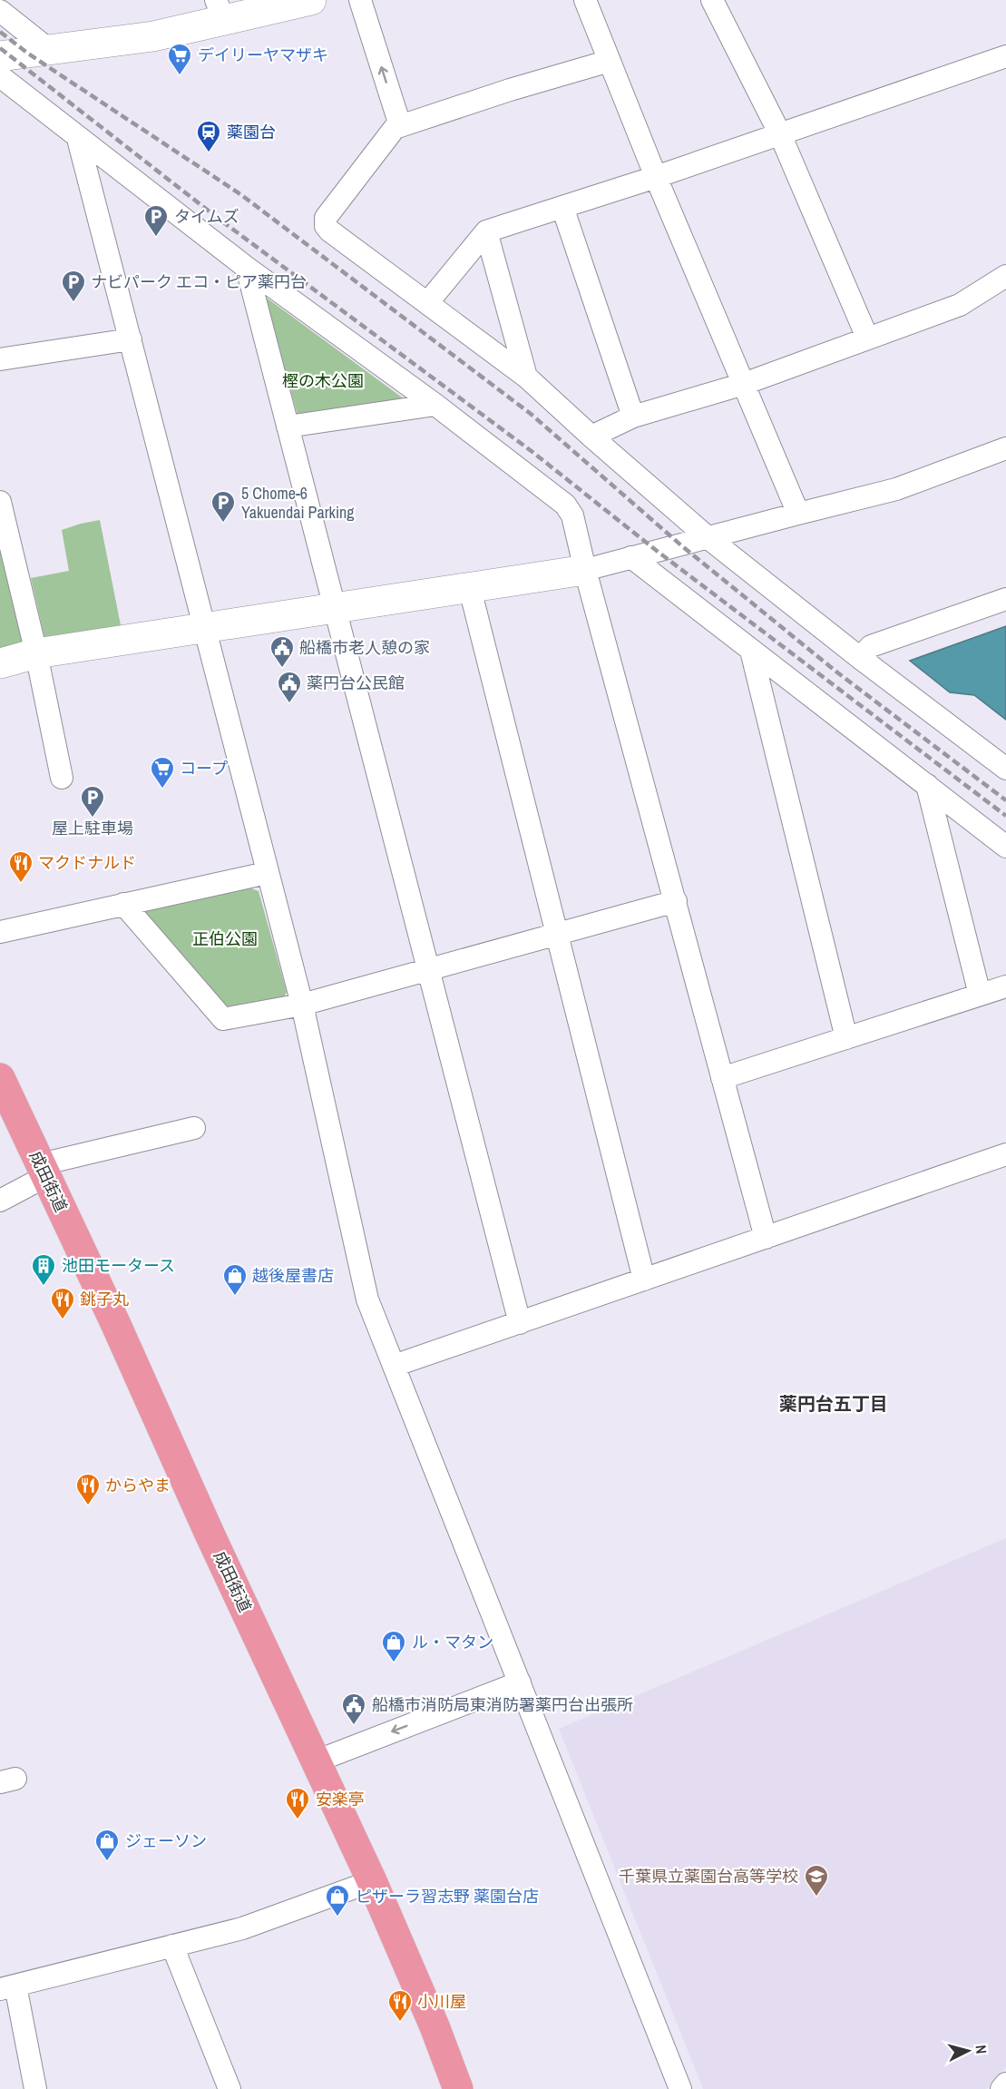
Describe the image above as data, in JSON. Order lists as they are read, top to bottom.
{
  "streets": {
    "highway": ["成田街道"]
  },
  "districts": ["薬円台五丁目"],
  "parks": ["樫の木公園", "正伯公園"],
  "places": {
    "supermarket": ["デイリーヤマザキ", "コープ"],
    "station": ["薬園台"],
    "parking": [
      "タイムズ",
      "ナビパーク エコ・ピア薬円台",
      "5 Chome-6 Yakuendai Parking",
      "屋上駐車場"
    ],
    "public building": ["船橋市老人憩の家", "薬円台公民館", "船橋市消防局東消防署薬円台出張所"],
    "restaurant": [
      "マクドナルド",
      "銚子丸",
      "からやま",
      "安楽亭",
      "小川屋"
    ],
    "building": ["池田モータース"],
    "shop": [
      "越後屋書店",
      "ル・マタン",
      "ジェーソン",
      "ピザーラ習志野 薬園台店"
    ],
    "school or university": ["千葉県立薬園台高等学校"]
  },
  "north": "right"
}
